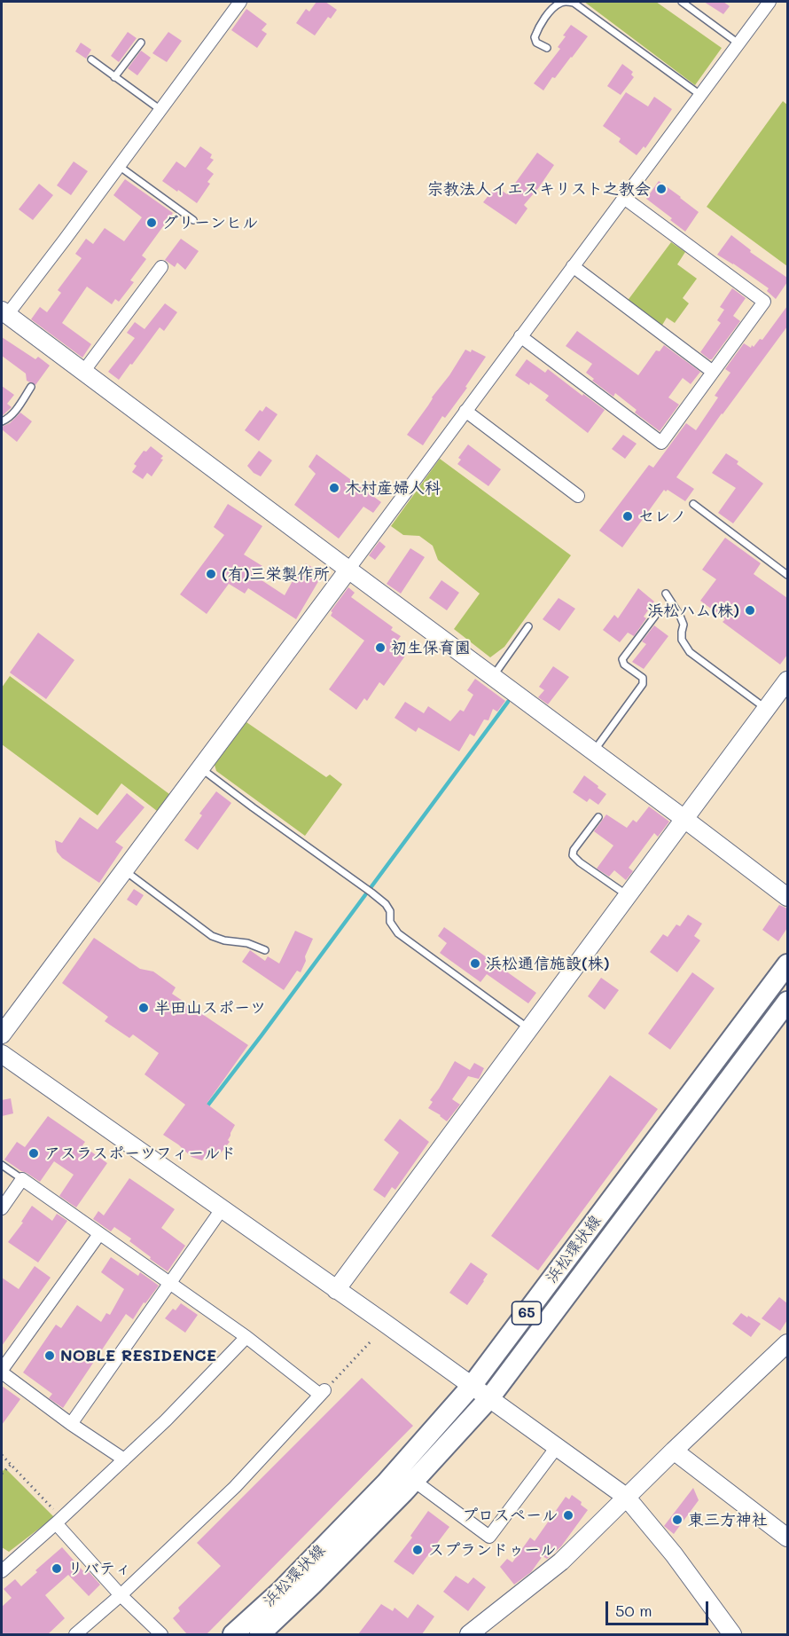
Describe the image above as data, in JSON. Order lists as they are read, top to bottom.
{
  "streets": {
    "main road": ["浜松環状線", "65"]
  },
  "places": [
    "宗教法人イエスキリスト之教会",
    "グリーンヒル",
    "木村産婦人科",
    "セレノ",
    "(有)三栄製作所",
    "浜松ハム(株)",
    "初生保育園",
    "浜松通信施設(株)",
    "半田山スポーツ",
    "アスラスポーツフィールド",
    "NOBLE RESIDENCE",
    "プロスペール",
    "東三方神社",
    "スプランドゥール",
    "リバティ"
  ],
  "scale_bar": "50 m"
}
